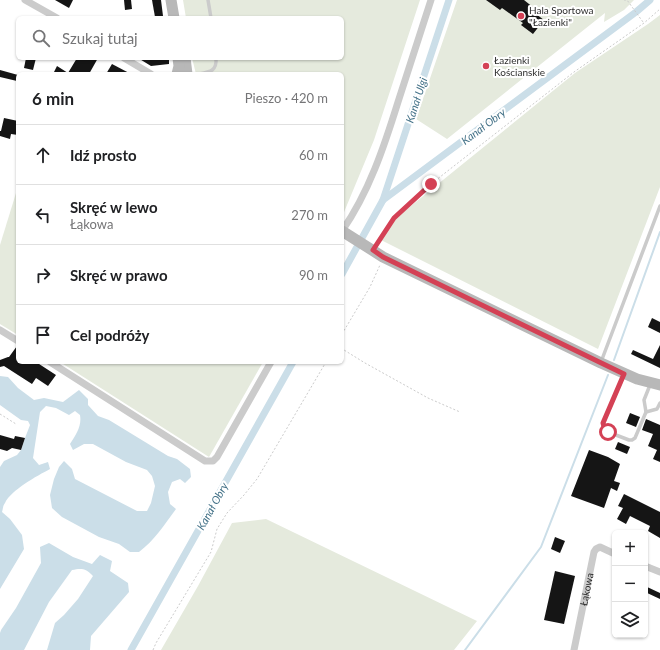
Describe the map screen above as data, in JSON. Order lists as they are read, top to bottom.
{
  "streets": {
    "street": ["Łąkowa"]
  },
  "water": ["Kanał Ulgi", "Kanał Obry"],
  "places": ["Hala Sportowa \"Łazienki\"", "Łazienki Kościanskie"],
  "page": {
    "search": "Szukaj tutaj",
    "heading": ["6 min", "Pieszo · 420 m"],
    "list": [
      ["Idź prosto", "60 m"],
      ["Skręć w lewo", "Łąkowa", "270 m"],
      ["Skręć w prawo", "90 m"],
      "Cel podróży"
    ],
    "map_buttons": ["+", "−"]
  }
}
